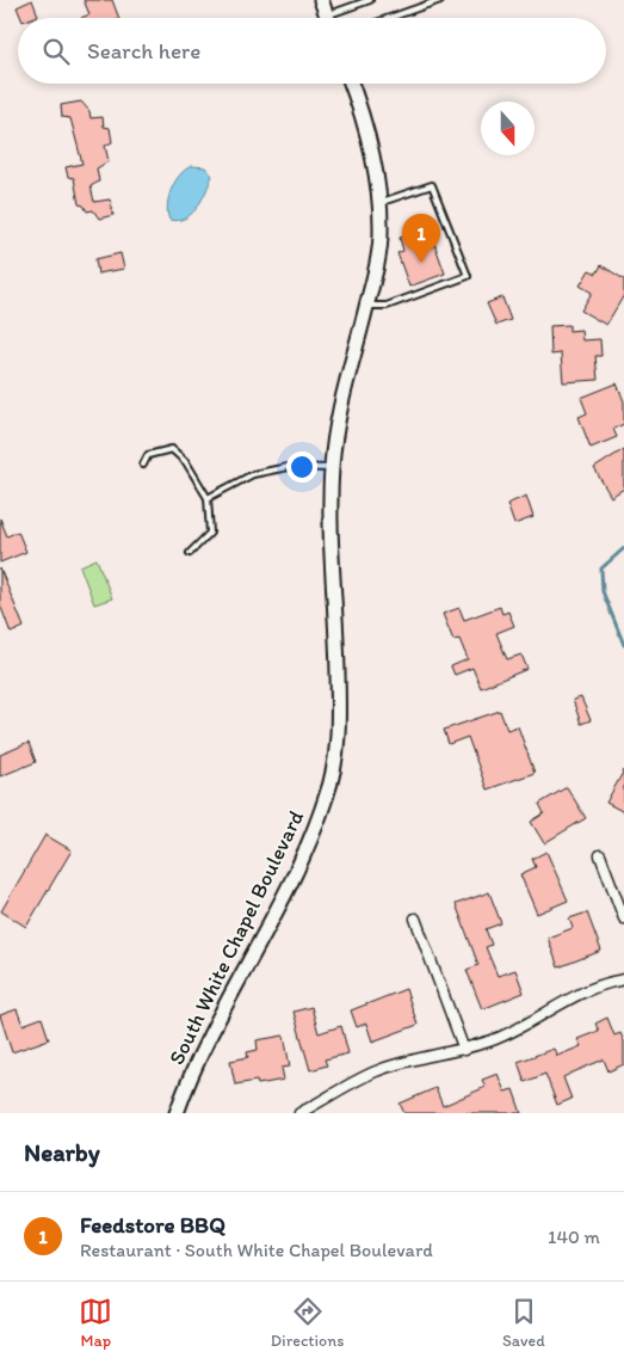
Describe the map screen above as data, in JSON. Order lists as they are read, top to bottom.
{
  "streets": {
    "main road": ["South White Chapel Boulevard"]
  },
  "north": "bottom",
  "page": {
    "search": "Search here",
    "pins": "1",
    "heading": "Nearby",
    "list": [
      {
        "mark": "1",
        "name": "Feedstore BBQ",
        "note": "Restaurant · South White Chapel Boulevard",
        "value": "140 m"
      }
    ],
    "nav": ["Map", "Directions", "Saved"]
  }
}
